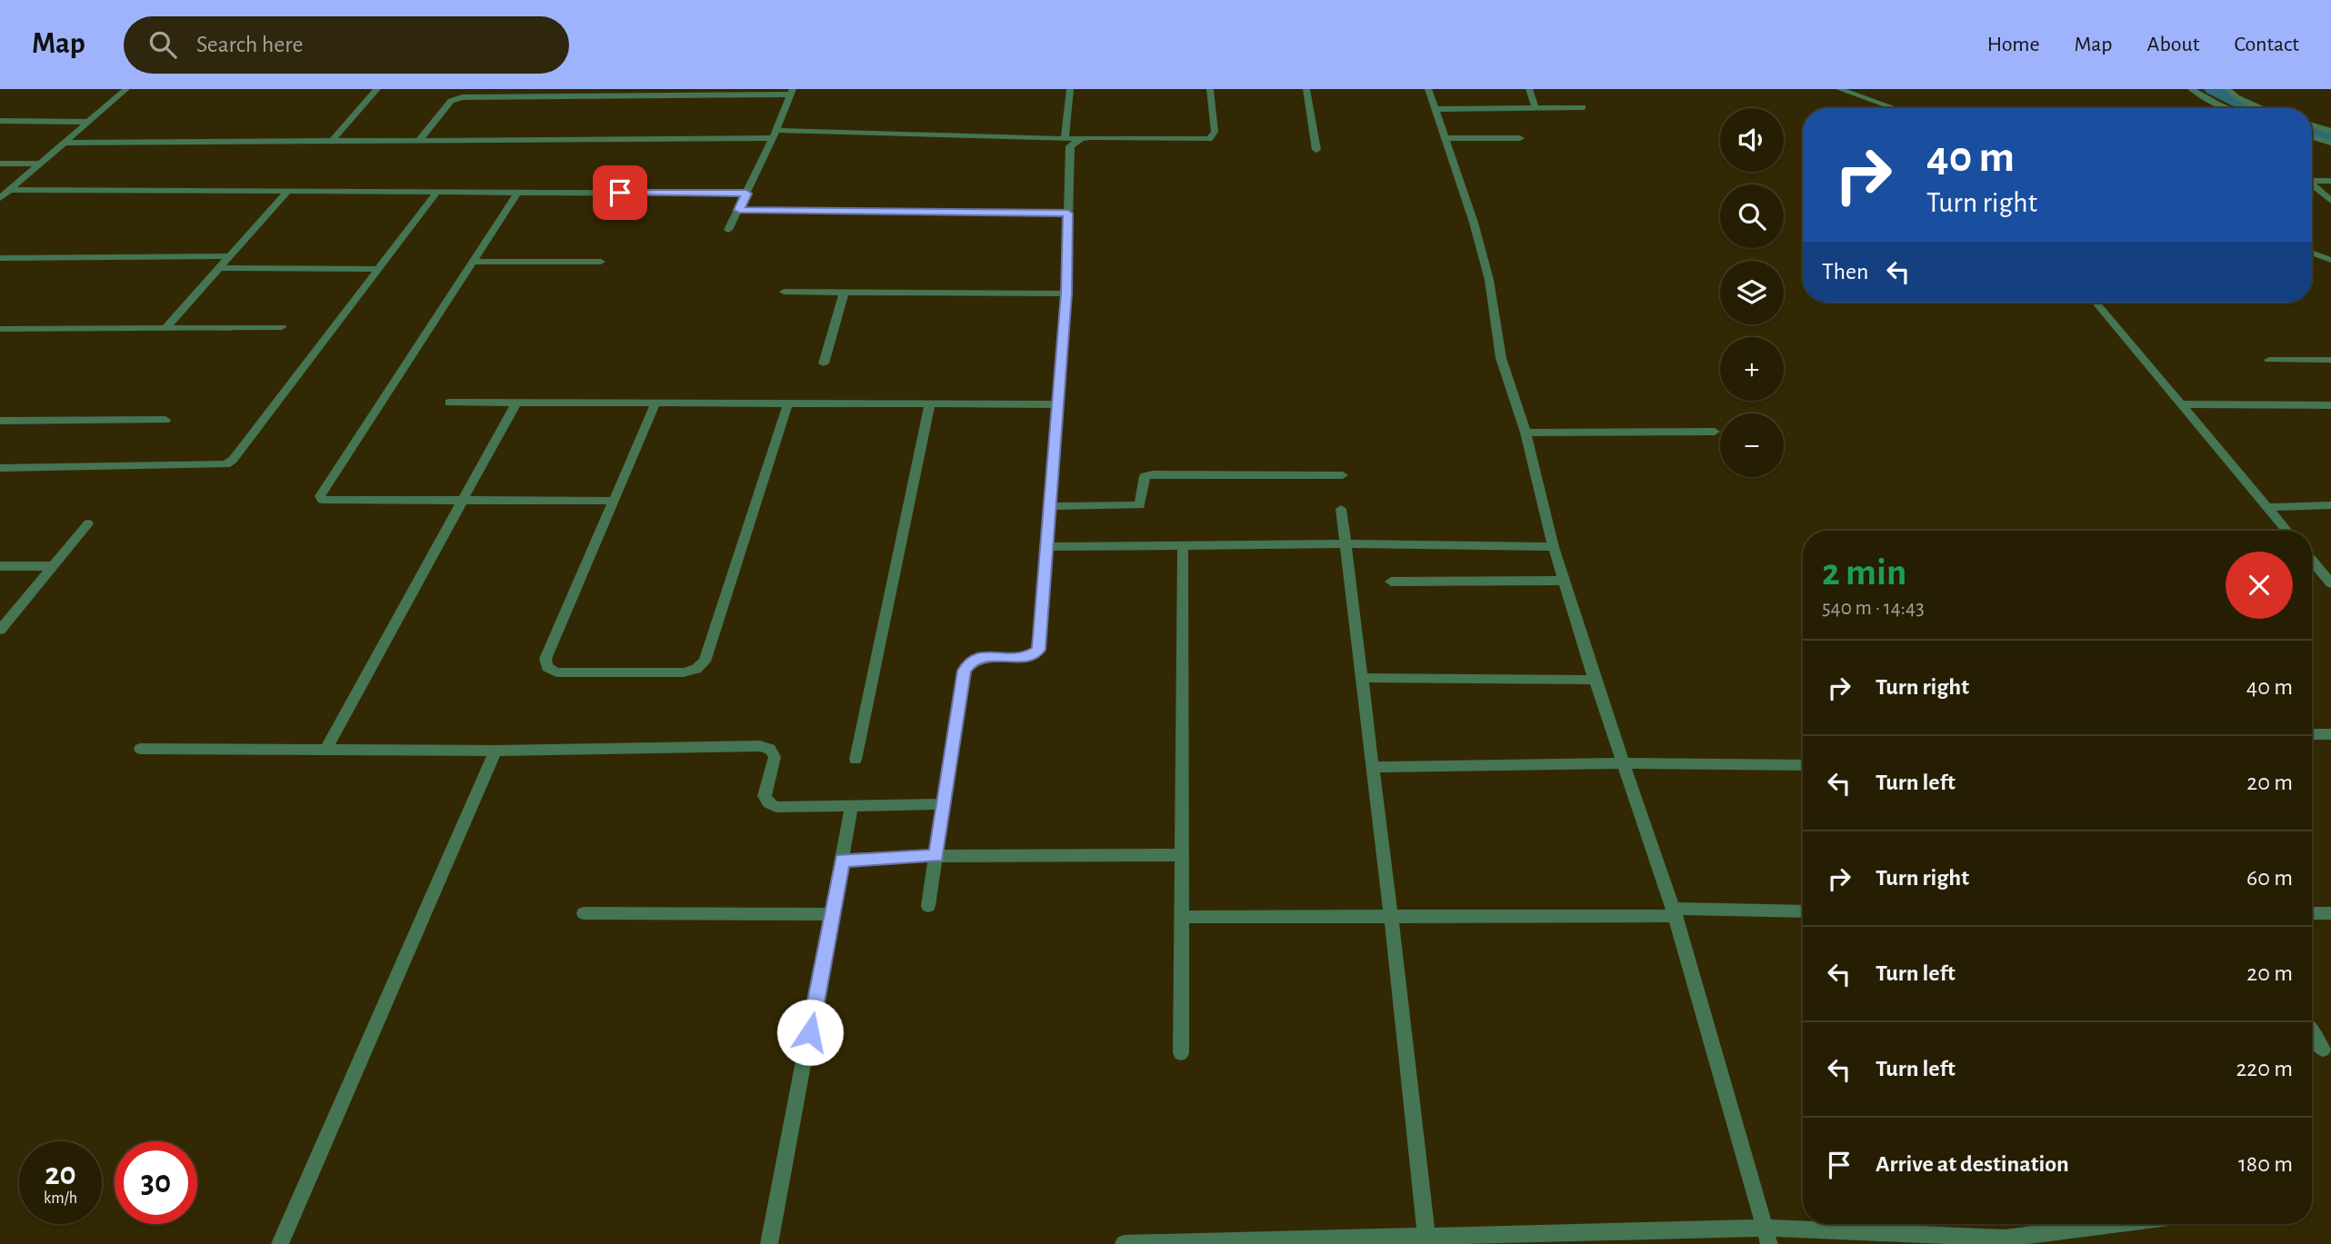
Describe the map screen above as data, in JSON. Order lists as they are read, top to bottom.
{
  "page": {
    "header": "Map",
    "search": "Search here",
    "nav": [
      "Home",
      "Map",
      "About",
      "Contact"
    ],
    "map_buttons": ["+", "−"],
    "turn": ["40 m", "Turn right"],
    "then": "Then",
    "heading": ["2 min", "540 m · 14:43"],
    "list": [
      {
        "name": "Turn right",
        "value": "40 m"
      },
      {
        "name": "Turn left",
        "value": "20 m"
      },
      {
        "name": "Turn right",
        "value": "60 m"
      },
      {
        "name": "Turn left",
        "value": "20 m"
      },
      {
        "name": "Turn left",
        "value": "220 m"
      },
      {
        "name": "Arrive at destination",
        "value": "180 m"
      }
    ],
    "speed": "20 km/h",
    "limit": "30"
  }
}
